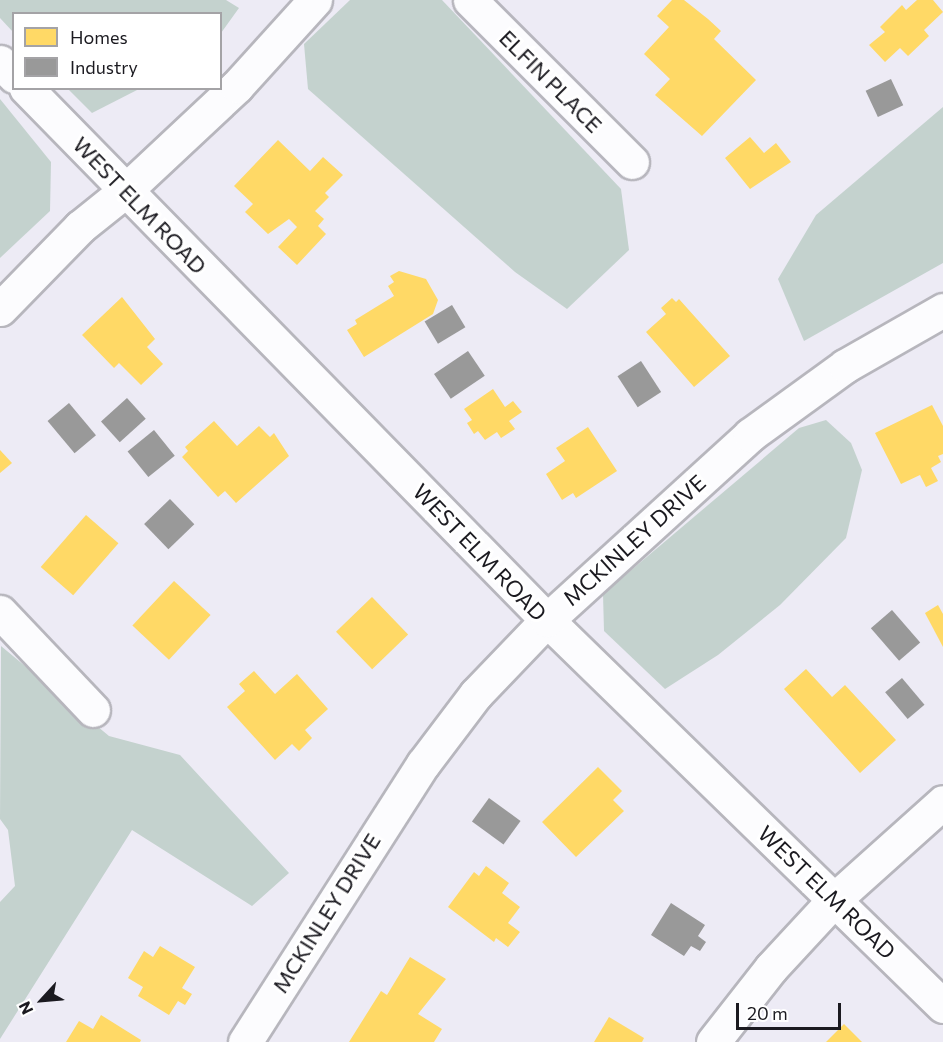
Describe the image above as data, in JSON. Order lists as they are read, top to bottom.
{
  "streets": {
    "street": ["ELFIN PLACE", "WEST ELM ROAD", "MCKINLEY DRIVE"]
  },
  "crossings": [
    ["WEST ELM ROAD", "MCKINLEY DRIVE"]
  ],
  "legend": ["Homes", "Industry"],
  "scale_bar": "20 m",
  "north": "bottom left"
}
